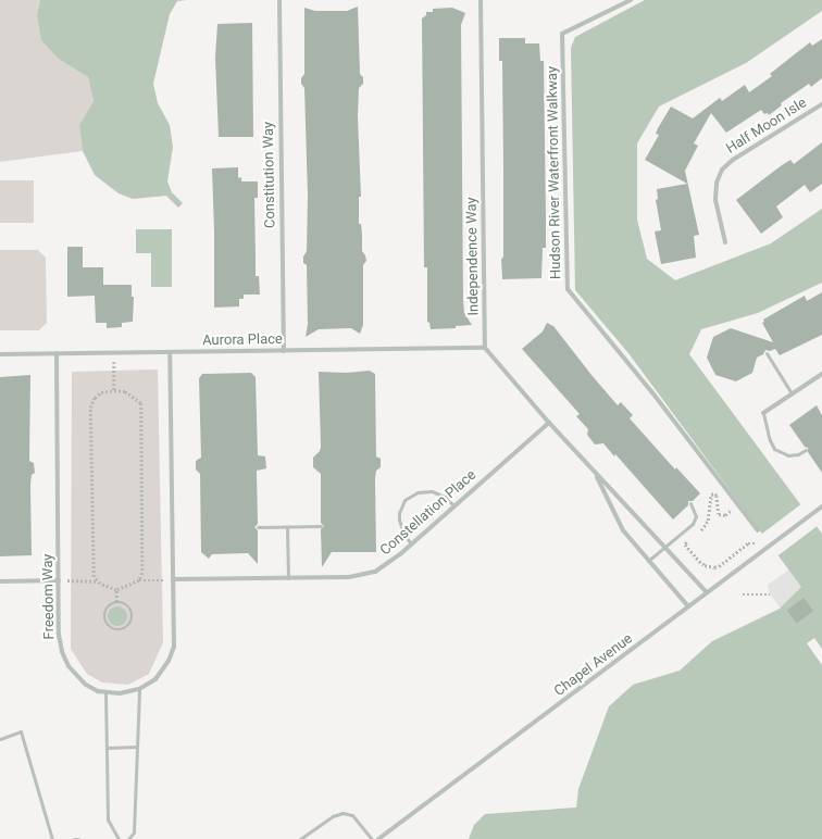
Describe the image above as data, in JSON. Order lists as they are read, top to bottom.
{
  "streets": {
    "street": [
      "Half Moon Isle",
      "Hudson River Waterfront Walkway",
      "Constitution Way",
      "Independence Way",
      "Aurora Place",
      "Constellation Place",
      "Freedom Way",
      "Chapel Avenue"
    ]
  },
  "crossings": [
    ["Constitution Way", "Aurora Place"],
    ["Independence Way", "Aurora Place"],
    ["Aurora Place", "Freedom Way"],
    ["Constellation Place", "Freedom Way"]
  ]
}
